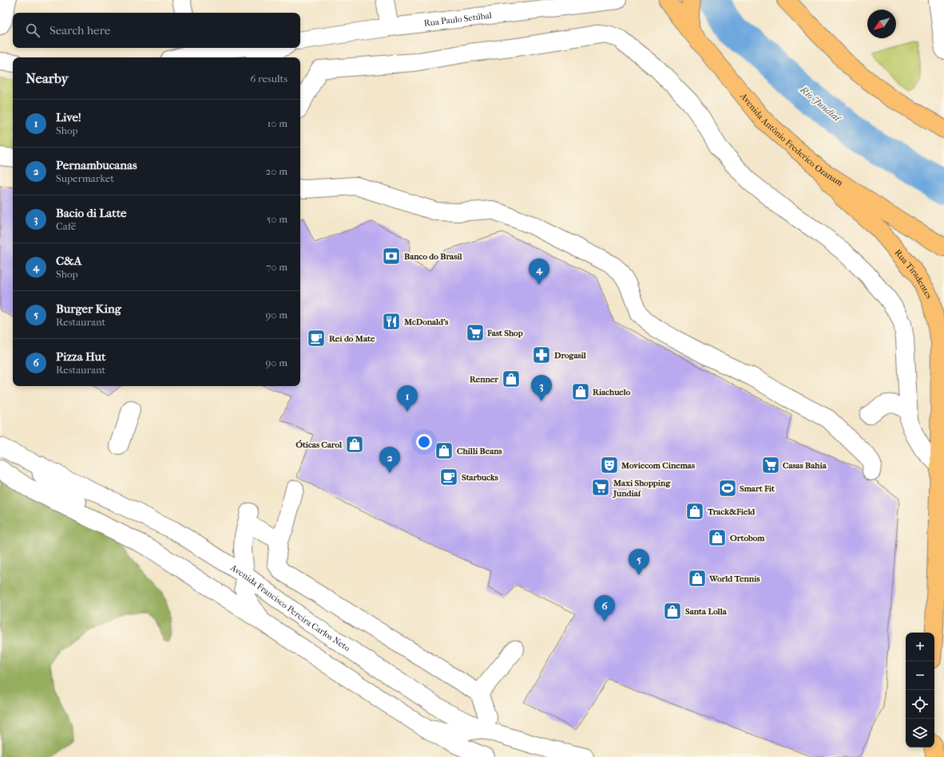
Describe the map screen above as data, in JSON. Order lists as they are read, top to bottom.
{
  "streets": {
    "main road": ["Avenida Antônio Frederico Ozanam", "Rua Tiradentes"],
    "street": ["Rua Paulo Setúbal", "Avenida Francisco Pereira Carlos Neto"]
  },
  "crossings": [
    ["Avenida Antônio Frederico Ozanam", "Rua Tiradentes"]
  ],
  "water": ["Rio Jundiaí"],
  "places": {
    "bank": ["Banco do Brasil"],
    "restaurant": ["McDonald's"],
    "supermarket": ["Fast Shop", "Casas Bahia", "Maxi Shopping Jundiaí"],
    "cafe": ["Rei do Mate", "Starbucks"],
    "pharmacy": ["Drogasil"],
    "shop": [
      "Renner",
      "Riachuelo",
      "Óticas Carol",
      "Chilli Beans",
      "Track&Field",
      "Ortobom",
      "World Tennis",
      "Santa Lolla"
    ],
    "theatre": ["Moviecom Cinemas"],
    "sports": ["Smart Fit"]
  },
  "north": "bottom left",
  "page": {
    "search": "Search here",
    "heading": ["Nearby", "6 results"],
    "list": [
      {
        "mark": "1",
        "name": "Live!",
        "note": "Shop",
        "value": "10 m"
      },
      {
        "mark": "2",
        "name": "Pernambucanas",
        "note": "Supermarket",
        "value": "20 m"
      },
      {
        "mark": "3",
        "name": "Bacio di Latte",
        "note": "Café",
        "value": "50 m"
      },
      {
        "mark": "4",
        "name": "C&A",
        "note": "Shop",
        "value": "70 m"
      },
      {
        "mark": "5",
        "name": "Burger King",
        "note": "Restaurant",
        "value": "90 m"
      },
      {
        "mark": "6",
        "name": "Pizza Hut",
        "note": "Restaurant",
        "value": "90 m"
      }
    ],
    "pins": [
      "4",
      "3",
      "1",
      "2",
      "5",
      "6"
    ],
    "map_buttons": ["+", "−"]
  }
}
